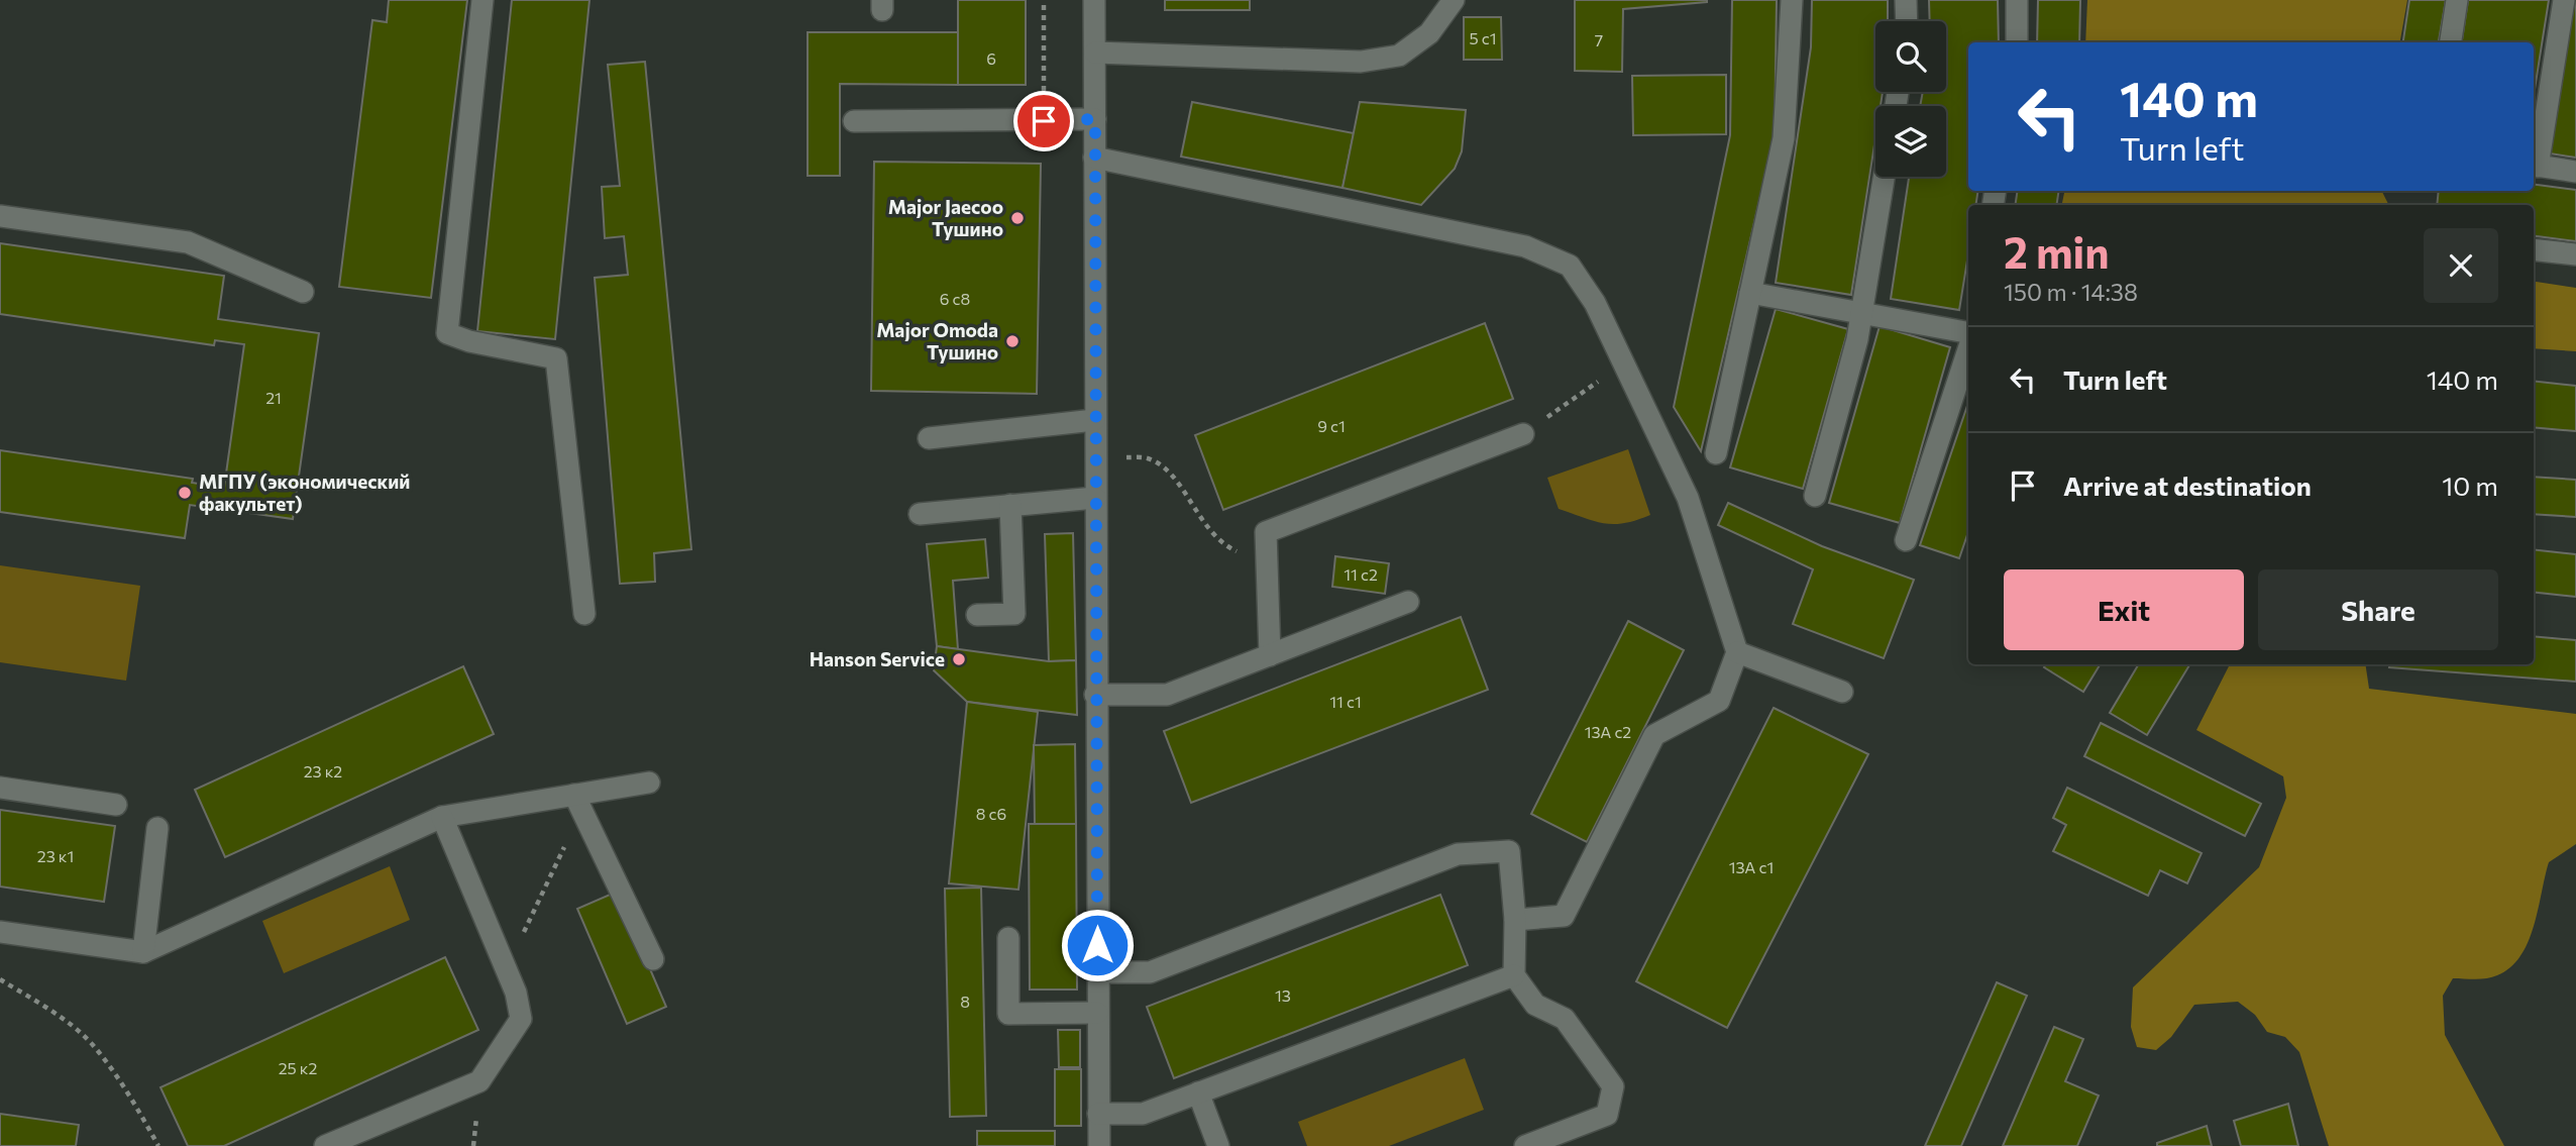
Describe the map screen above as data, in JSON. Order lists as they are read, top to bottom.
{
  "places": [
    "Major Jaecoo Тушино",
    "Major Omoda Тушино",
    "МГПУ (экономический факультет)",
    "Hanson Service"
  ],
  "house_numbers": [
    "5 с1",
    "7",
    "6",
    "6 с8",
    "21",
    "9 с1",
    "11 с2",
    "11 с1",
    "13А с2",
    "23 к2",
    "8 с6",
    "23 к1",
    "13А с1",
    "13",
    "8",
    "25 к2"
  ],
  "page": {
    "turn": ["140 m", "Turn left"],
    "heading": ["2 min", "150 m · 14:38"],
    "list": [
      {
        "name": "Turn left",
        "value": "140 m"
      },
      {
        "name": "Arrive at destination",
        "value": "10 m"
      }
    ],
    "buttons": ["Exit", "Share"]
  }
}
